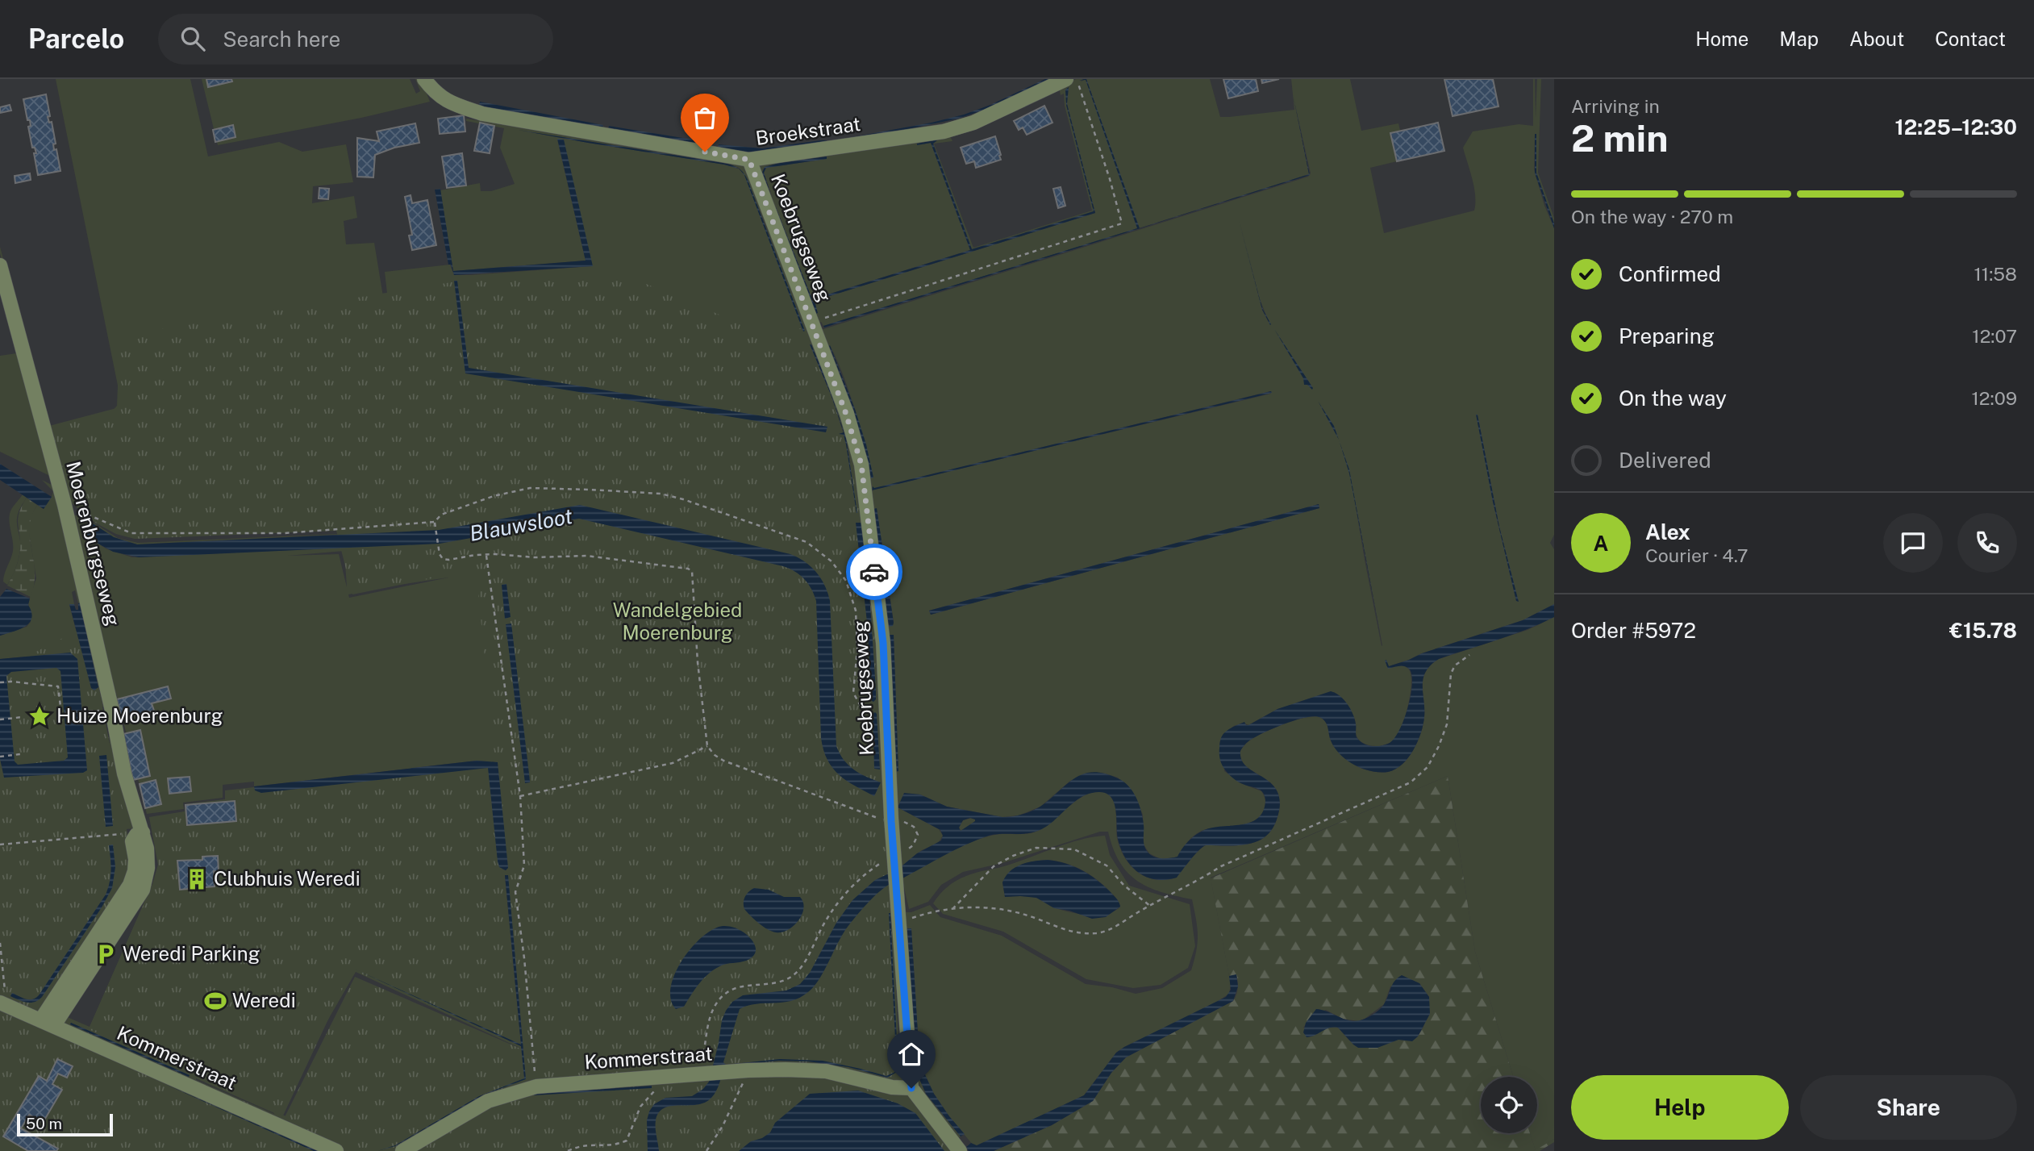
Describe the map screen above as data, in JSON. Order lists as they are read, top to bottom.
{
  "streets": {
    "street": [
      "Broekstraat",
      "Koebrugseweg",
      "Moerenburgseweg",
      "Kommerstraat"
    ]
  },
  "crossings": [
    ["Broekstraat", "Koebrugseweg"],
    ["Koebrugseweg", "Kommerstraat"],
    ["Moerenburgseweg", "Kommerstraat"]
  ],
  "water": ["Blauwsloot"],
  "parks": ["Wandelgebied Moerenburg"],
  "places": {
    "place": ["Huize Moerenburg"],
    "building": ["Clubhuis Weredi"],
    "parking": ["Weredi Parking"],
    "sports": ["Weredi"]
  },
  "scale_bar": "50 m",
  "page": {
    "header": "Parcelo",
    "search": "Search here",
    "nav": [
      "Home",
      "Map",
      "About",
      "Contact"
    ],
    "heading": ["2 min", "Arriving in", "12:25–12:30"],
    "panel": [
      "Alex",
      "Courier · 4.7",
      "Order #5972",
      "€15.78"
    ],
    "bar": "On the way · 270 m",
    "list": [
      ["Confirmed", "11:58"],
      ["Preparing", "12:07"],
      ["On the way", "12:09"],
      "Delivered"
    ],
    "round": "A",
    "buttons": ["Help", "Share"],
    "scale": "50 m"
  }
}
